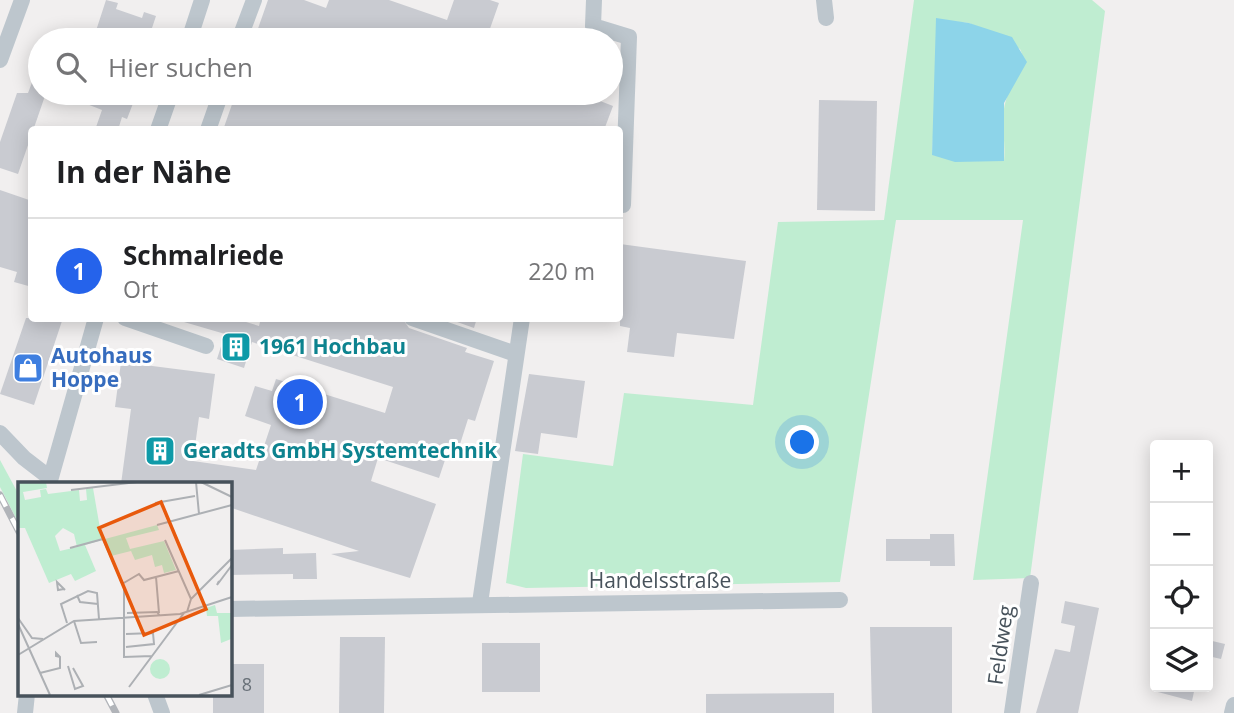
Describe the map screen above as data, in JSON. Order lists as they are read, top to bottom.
{
  "streets": {
    "street": ["Handelsstraße", "Feldweg"]
  },
  "places": {
    "building": ["1961 Hochbau", "Geradts GmbH Systemtechnik"],
    "shop": ["Autohaus Hoppe"]
  },
  "house_numbers": ["8"],
  "page": {
    "search": "Hier suchen",
    "heading": "In der Nähe",
    "list": [
      {
        "mark": "1",
        "name": "Schmalriede",
        "note": "Ort",
        "value": "220 m"
      }
    ],
    "pins": "1",
    "map_buttons": ["+", "−"]
  }
}
